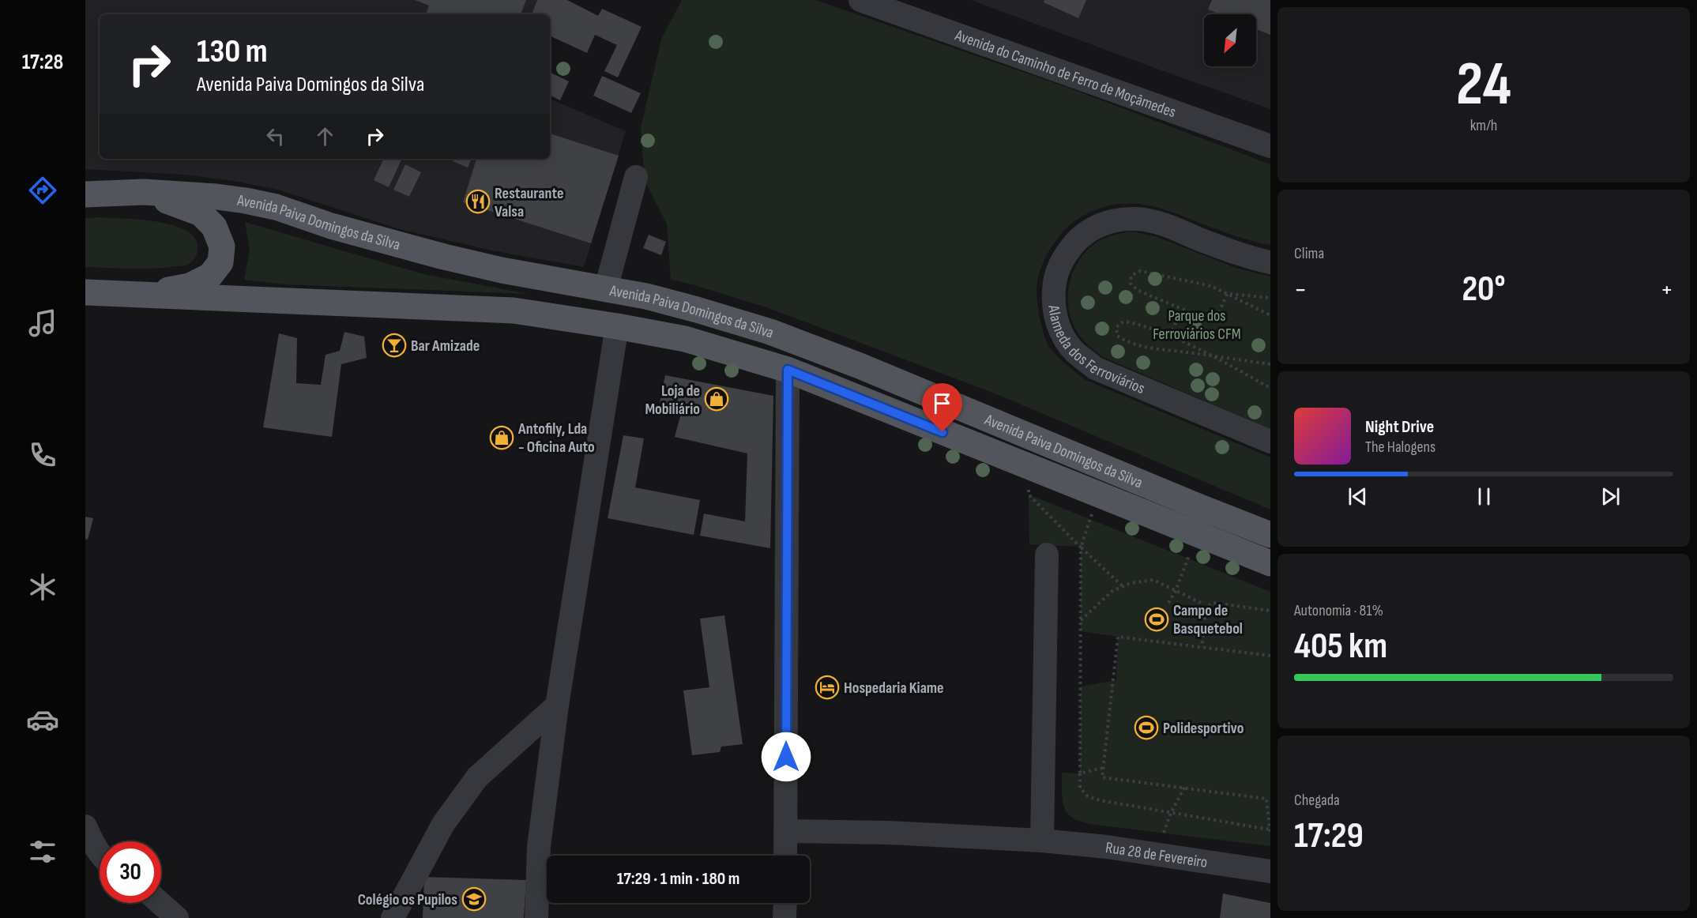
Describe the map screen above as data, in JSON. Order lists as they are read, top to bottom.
{
  "streets": {
    "main road": ["Avenida Paiva Domingos da Silva"],
    "street": ["Avenida do Caminho de Ferro de Moçâmedes", "Alameda dos Ferroviários", "Rua 28 de Fevereiro"]
  },
  "parks": ["Parque dos Ferroviários CFM"],
  "places": {
    "restaurant": ["Restaurante Valsa"],
    "bar": ["Bar Amizade"],
    "shop": ["Loja de Mobiliário", "Antofily, Lda - Oficina Auto"],
    "sports": ["Campo de Basquetebol", "Polidesportivo"],
    "hotel": ["Hospedaria Kiame"],
    "school or university": ["Colégio os Pupilos"]
  },
  "north": "bottom left",
  "page": {
    "tabs": "17:28",
    "tile": [
      ["24", "km/h"],
      "Clima",
      ["Autonomia · 81%", "405 km"],
      ["Chegada", "17:29"]
    ],
    "turn": ["130 m", "Avenida Paiva Domingos da Silva"],
    "heat": ["−", "20°", "+"],
    "song": ["Night Drive", "The Halogens"],
    "limit": "30",
    "trip": "17:29 · 1 min · 180 m"
  }
}
